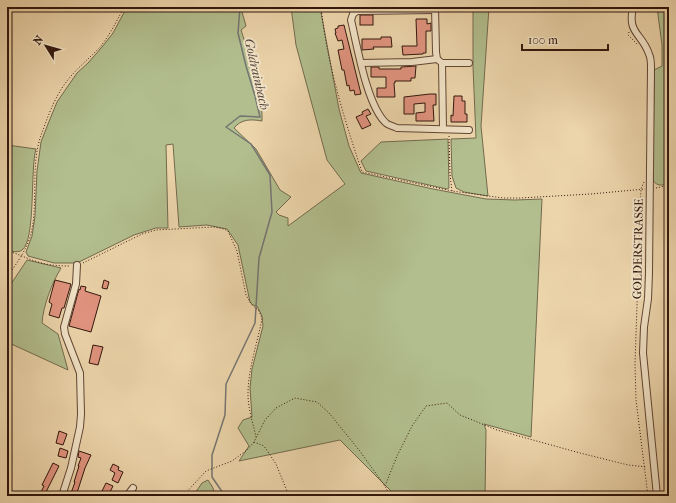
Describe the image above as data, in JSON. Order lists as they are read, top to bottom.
{
  "streets": {
    "street": ["GOLDERSTRASSE"]
  },
  "water": ["Goldrainbach"],
  "scale_bar": "100 m",
  "north": "top left"
}
